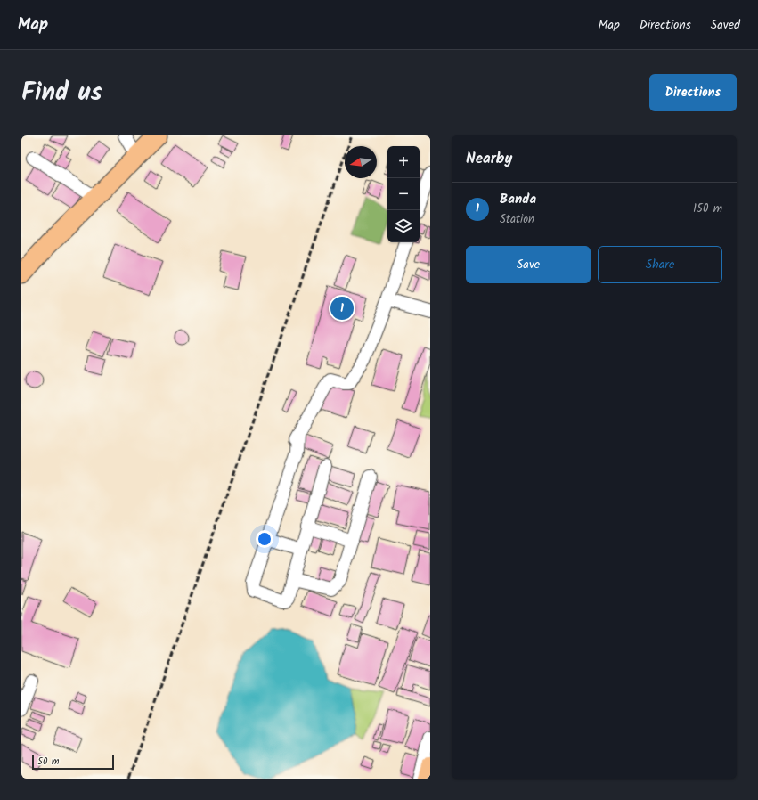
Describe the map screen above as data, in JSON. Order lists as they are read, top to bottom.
{
  "scale_bar": "50 m",
  "north": "left",
  "page": {
    "header": "Map",
    "nav": ["Map", "Directions", "Saved"],
    "title": "Find us",
    "buttons": [
      "Directions",
      ["Save", "Share"]
    ],
    "heading": "Nearby",
    "map_buttons": ["+", "−"],
    "list": [
      {
        "mark": "1",
        "name": "Banda",
        "note": "Station",
        "value": "150 m"
      }
    ],
    "pins": "1",
    "scale": "50 m"
  }
}
